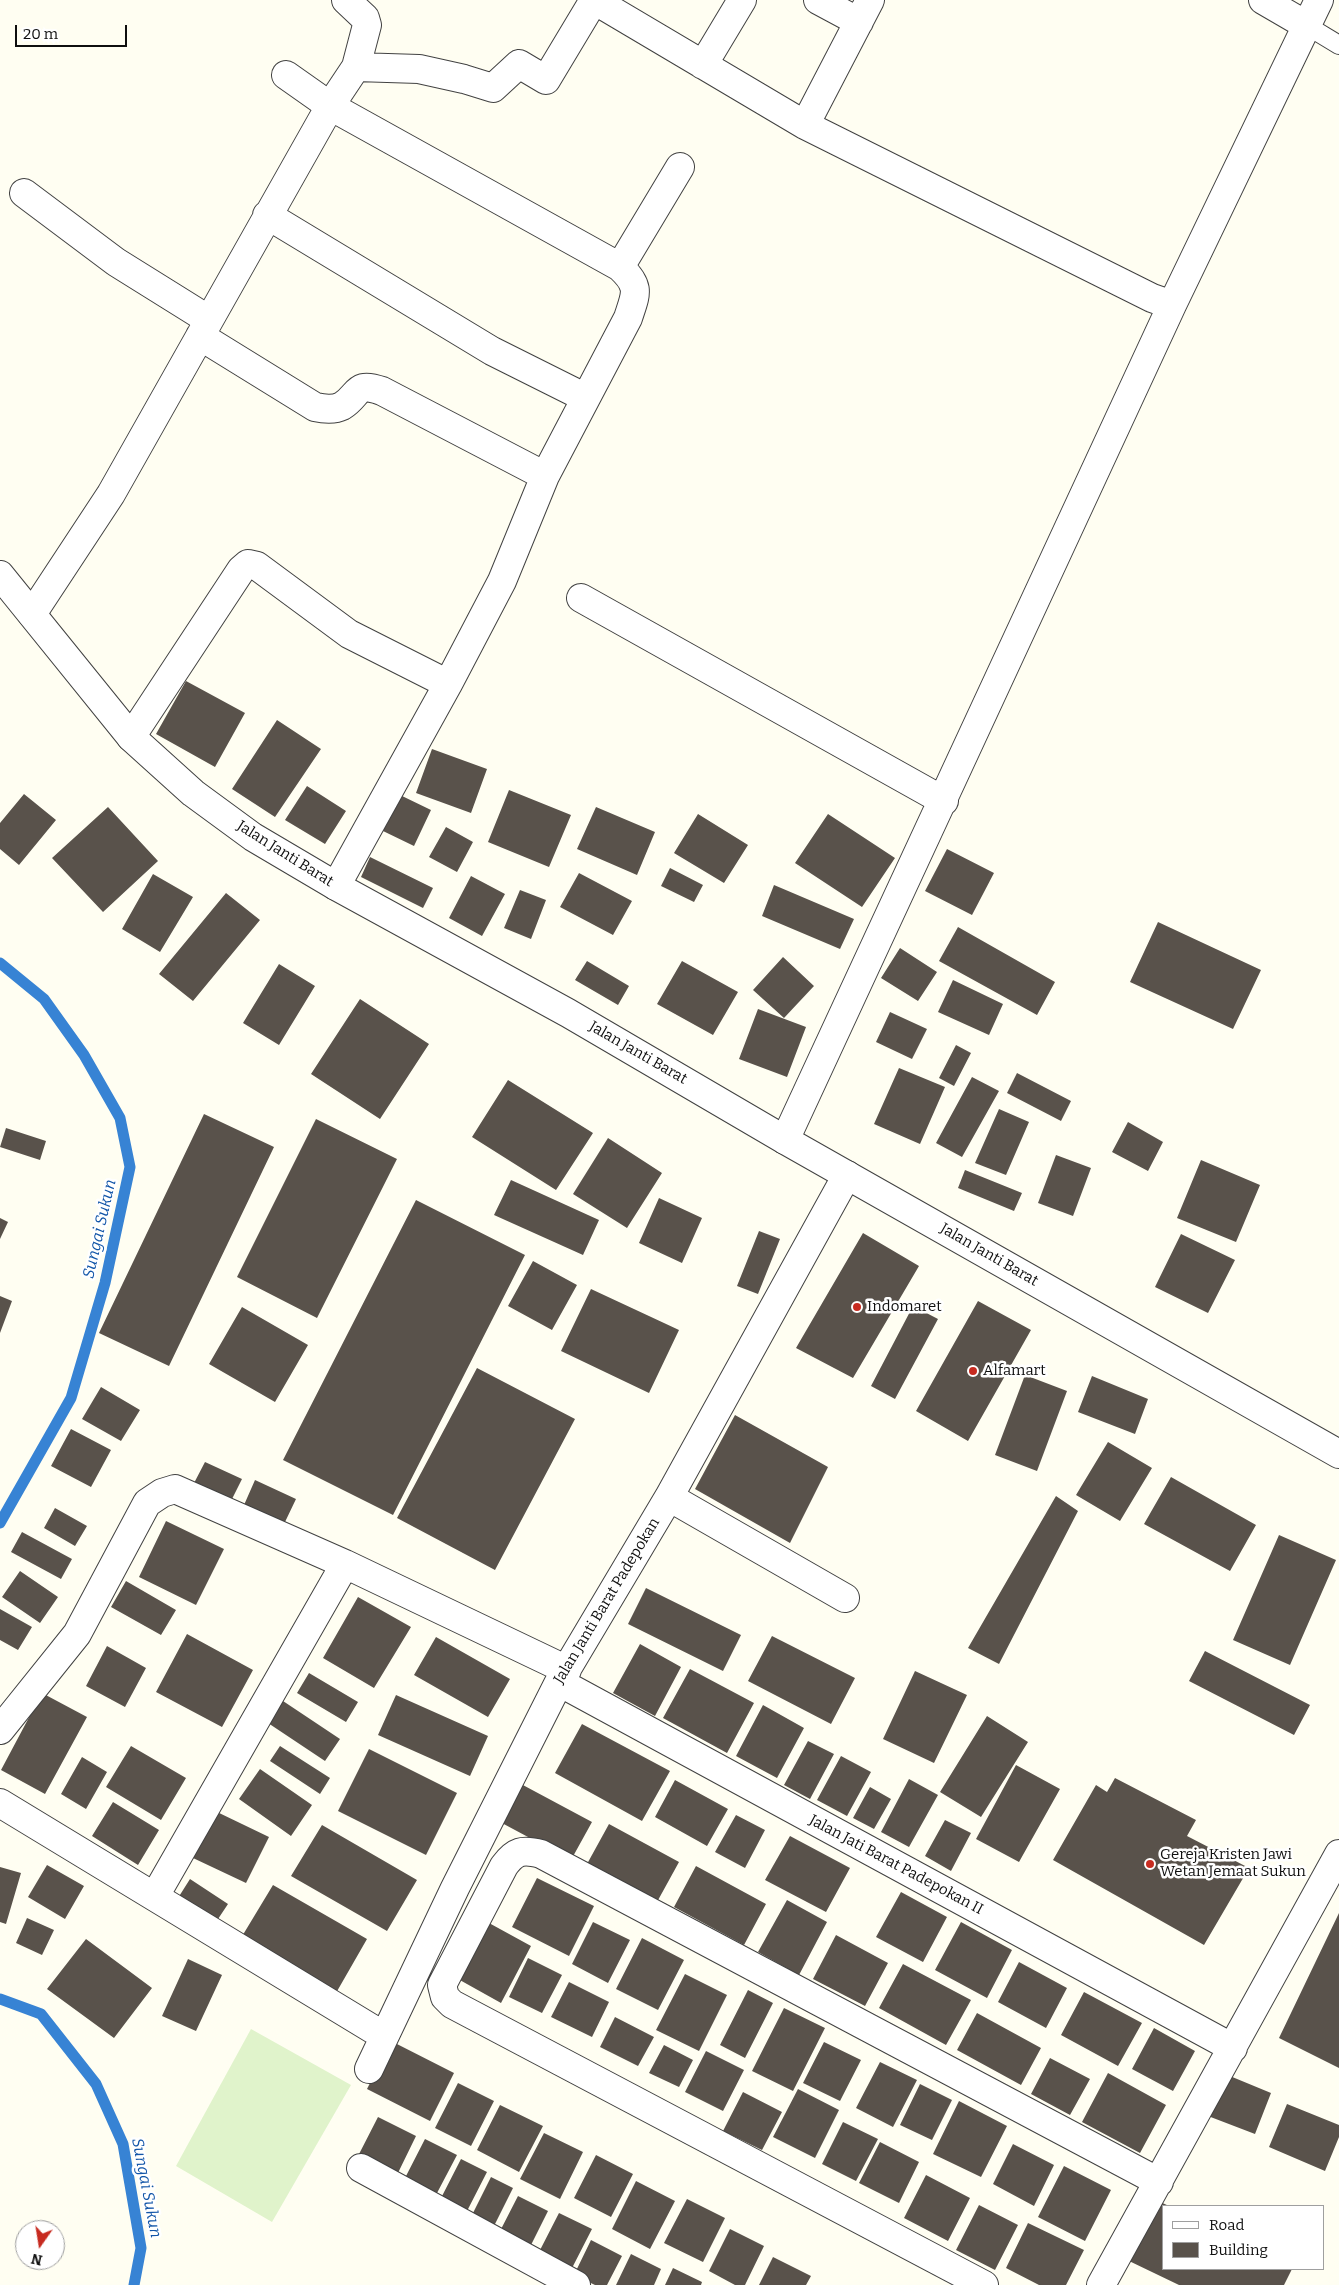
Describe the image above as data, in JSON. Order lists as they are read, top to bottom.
{
  "streets": {
    "street": ["Jalan Janti Barat", "Jalan Janti Barat Padepokan", "Jalan Jati Barat Padepokan II"]
  },
  "crossings": [
    ["Jalan Janti Barat", "Jalan Janti Barat Padepokan"],
    ["Jalan Janti Barat Padepokan", "Jalan Jati Barat Padepokan II"]
  ],
  "water": ["Sungai Sukun"],
  "places": ["Indomaret", "Alfamart", "Gereja Kristen Jawi Wetan Jemaat Sukun"],
  "legend": ["Road", "Building"],
  "scale_bar": "20 m",
  "north": "bottom"
}
